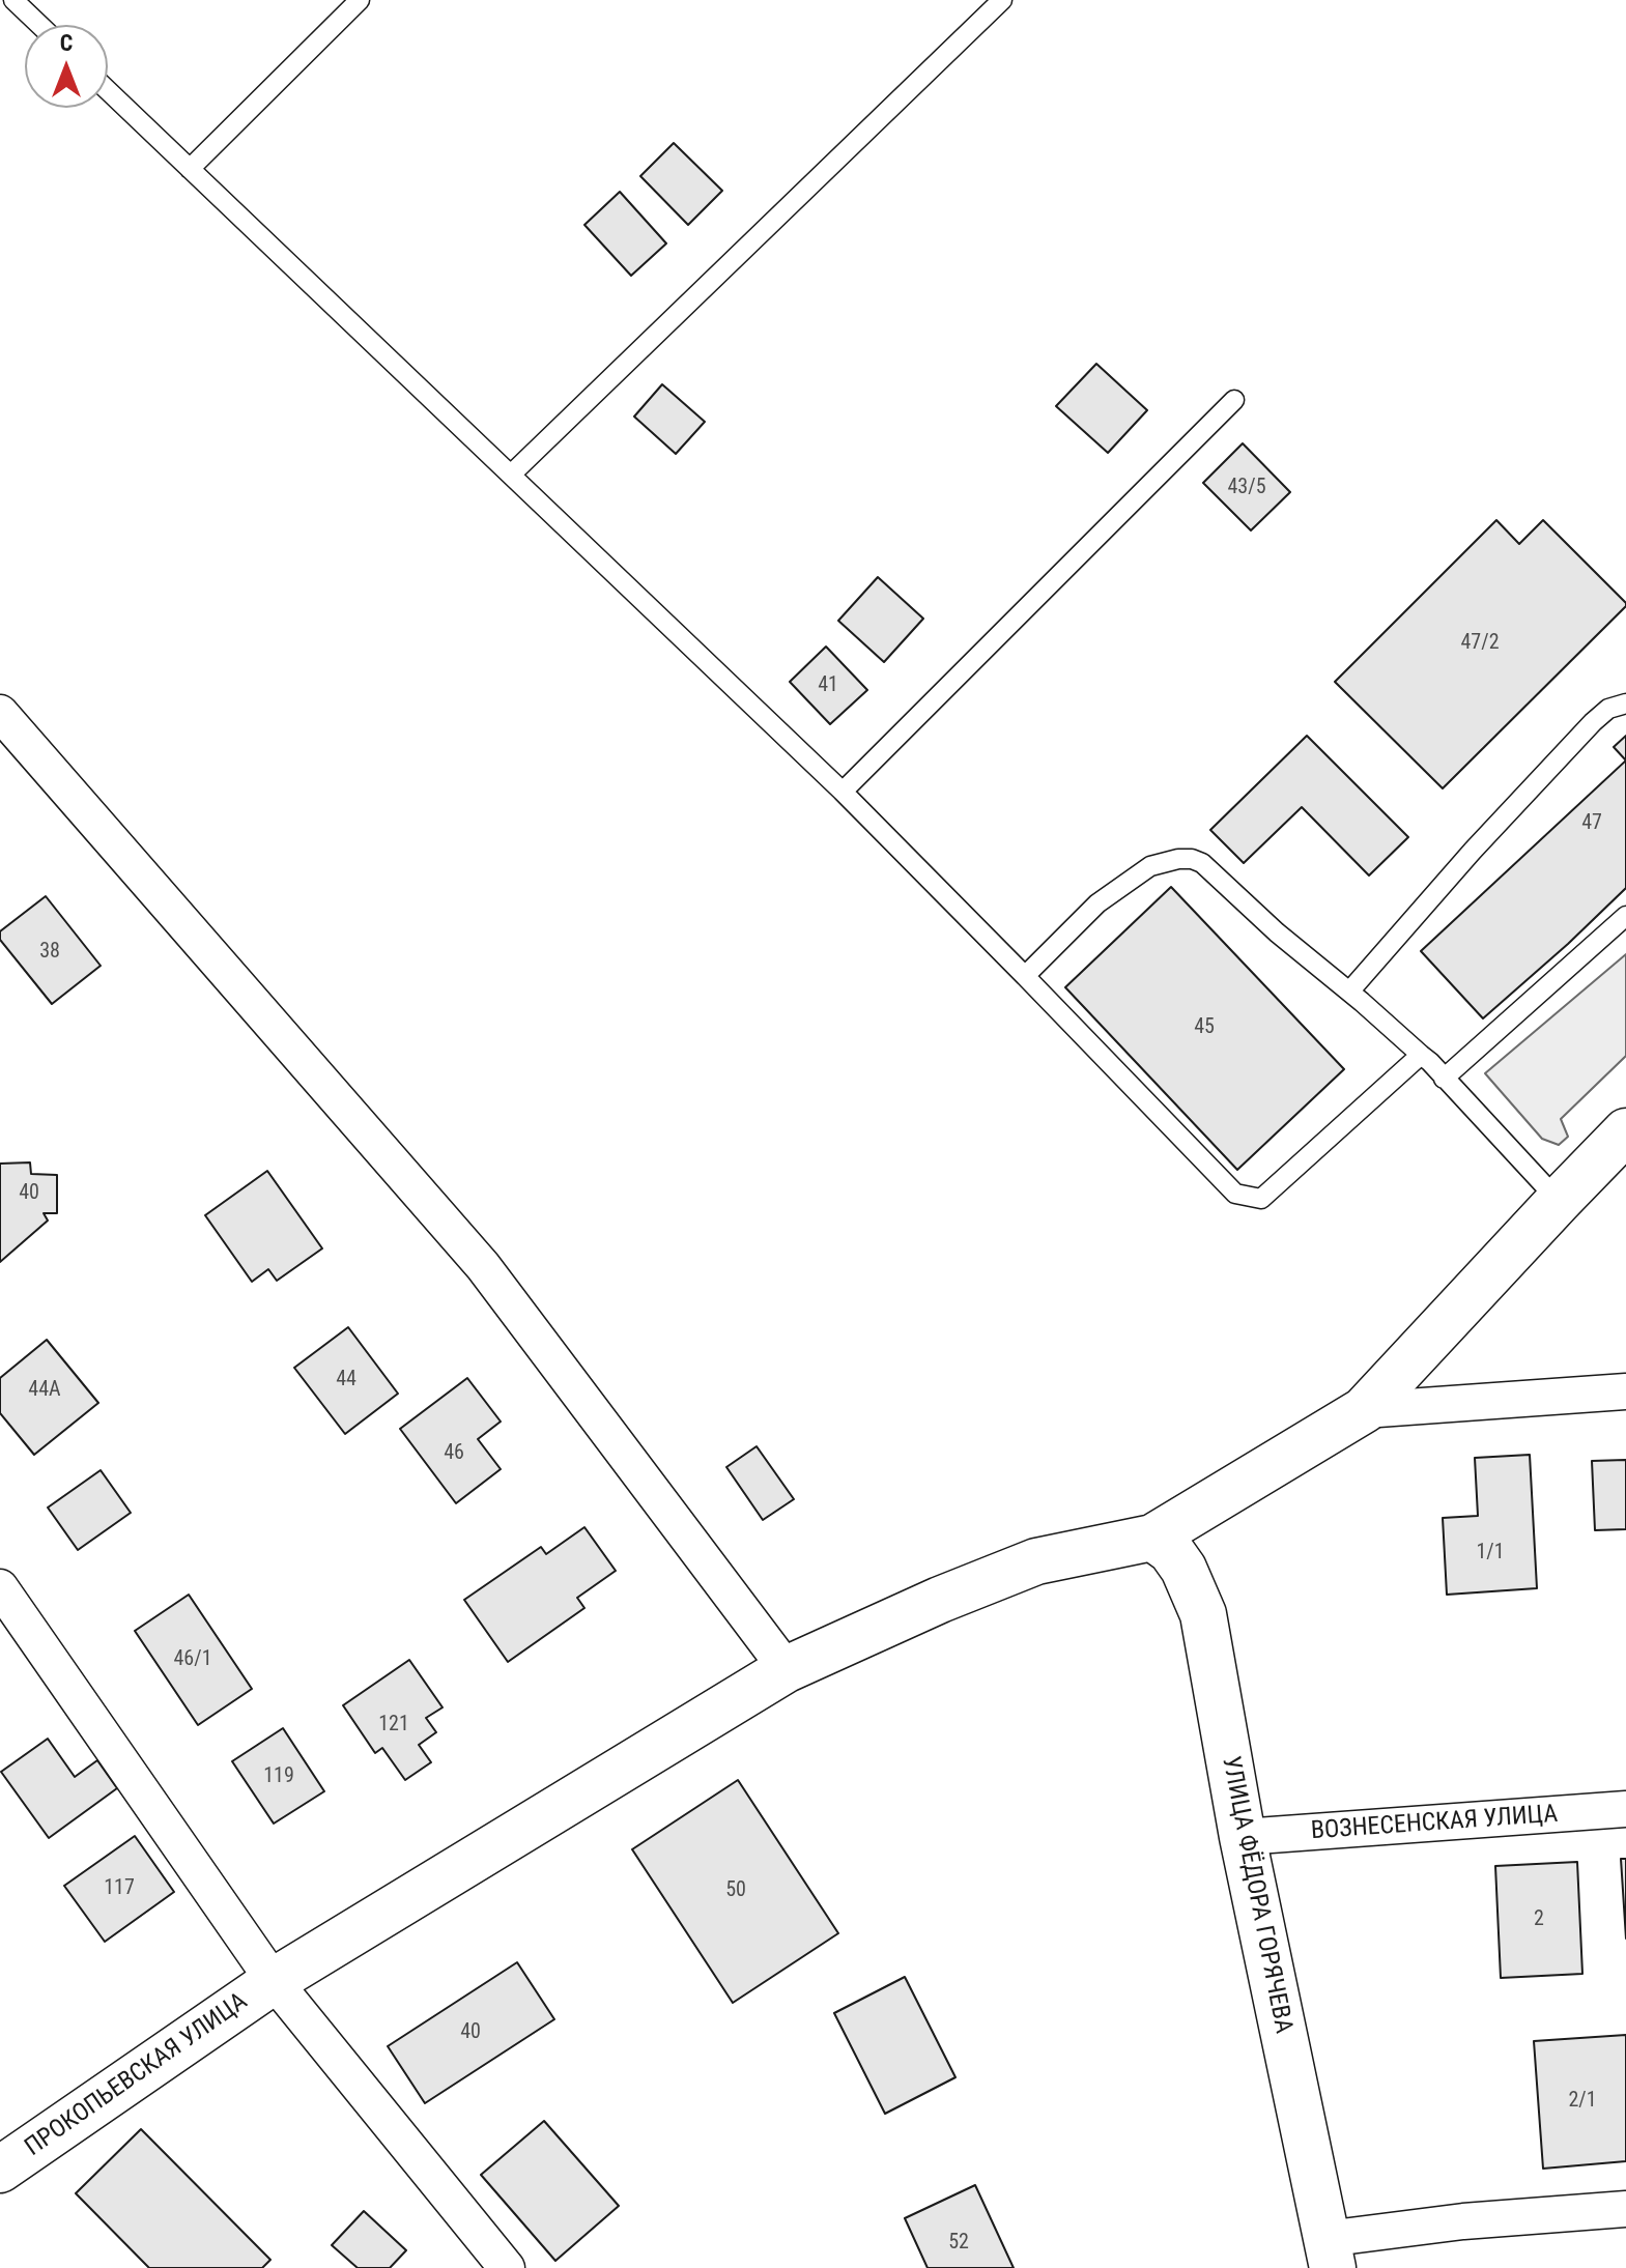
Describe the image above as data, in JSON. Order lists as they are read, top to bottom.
{
  "streets": {
    "main road": ["УЛИЦА ФЁДОРА ГОРЯЧЕВА", "ПРОКОПЬЕВСКАЯ УЛИЦА"],
    "street": ["ВОЗНЕСЕНСКАЯ УЛИЦА"]
  },
  "crossings": [
    ["ВОЗНЕСЕНСКАЯ УЛИЦА", "УЛИЦА ФЁДОРА ГОРЯЧЕВА"],
    ["УЛИЦА ФЁДОРА ГОРЯЧЕВА", "ПРОКОПЬЕВСКАЯ УЛИЦА"]
  ],
  "house_numbers": [
    "43/5",
    "47/2",
    "41",
    "47",
    "38",
    "45",
    "40",
    "44",
    "44А",
    "46",
    "1/1",
    "46/1",
    "121",
    "119",
    "117",
    "50",
    "2",
    "40",
    "2/1",
    "52"
  ],
  "north": "top"
}
